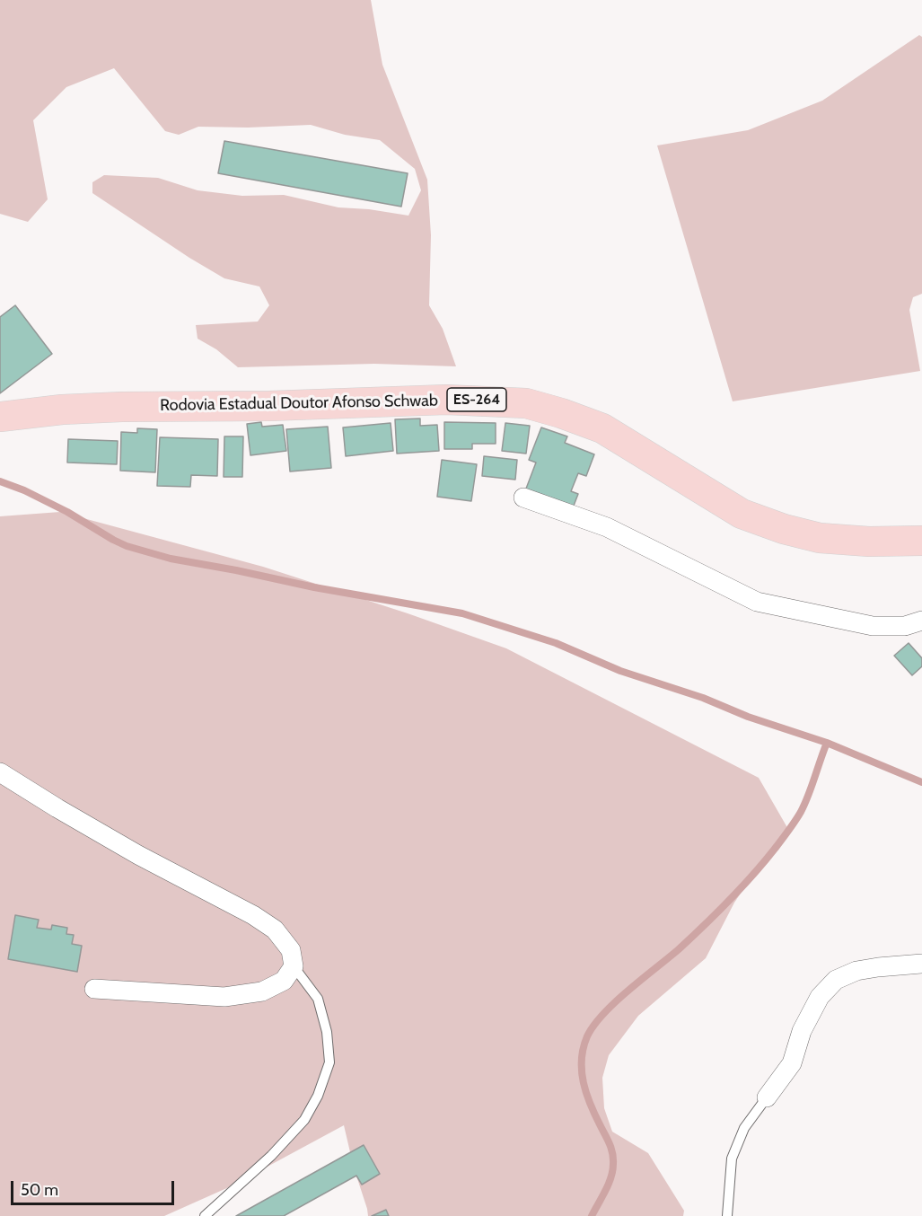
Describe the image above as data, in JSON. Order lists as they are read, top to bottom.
{
  "streets": {
    "main road": ["ES-264", "Rodovia Estadual Doutor Afonso Schwab"]
  },
  "scale_bar": "50 m"
}
